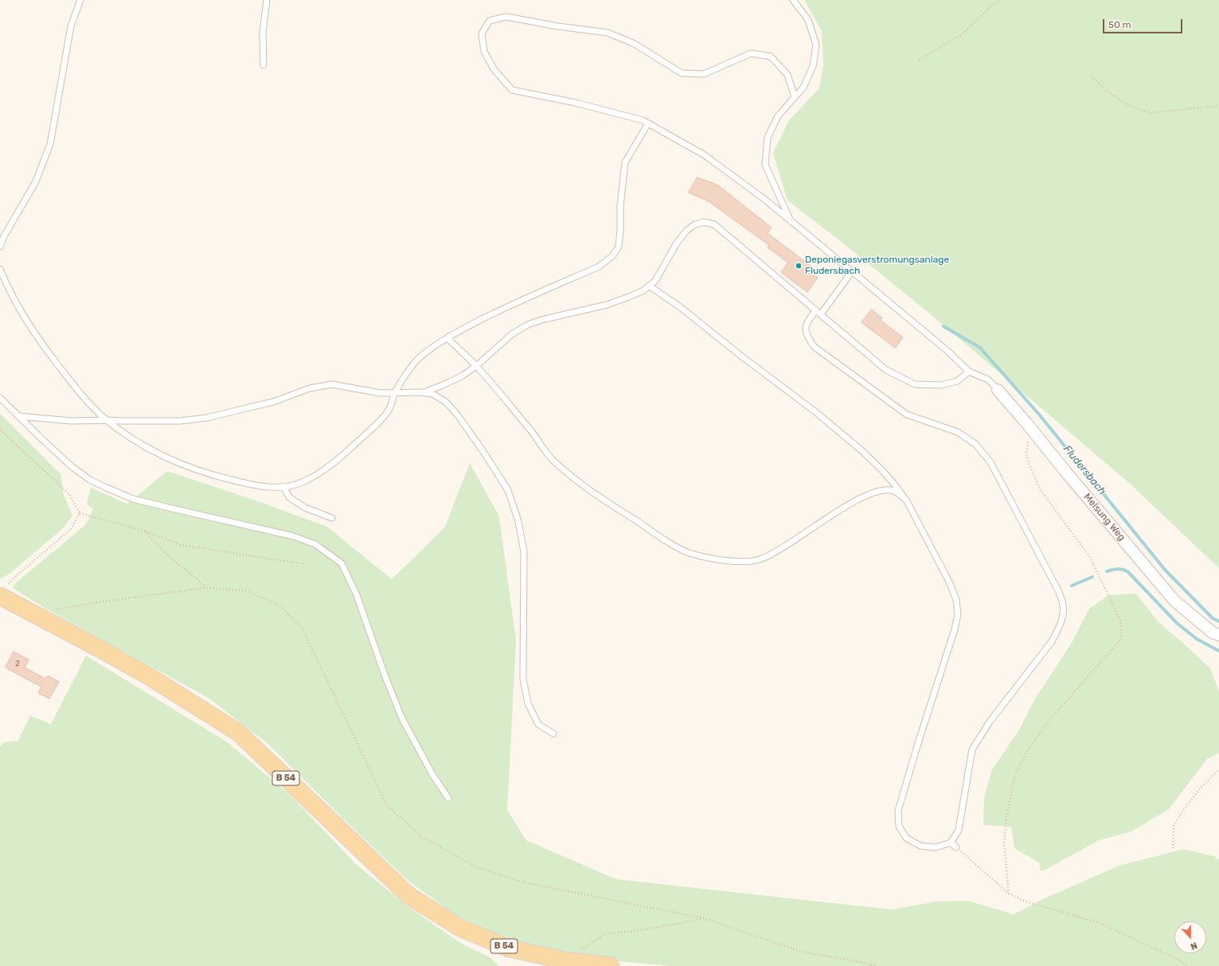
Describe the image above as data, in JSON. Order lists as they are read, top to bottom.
{
  "streets": {
    "main road": ["B 54"],
    "street": ["Melsung Weg"]
  },
  "water": ["Fludersbach"],
  "places": ["Deponiegasverstromungsanlage Fludersbach"],
  "house_numbers": ["2"],
  "scale_bar": "50 m",
  "north": "bottom"
}
